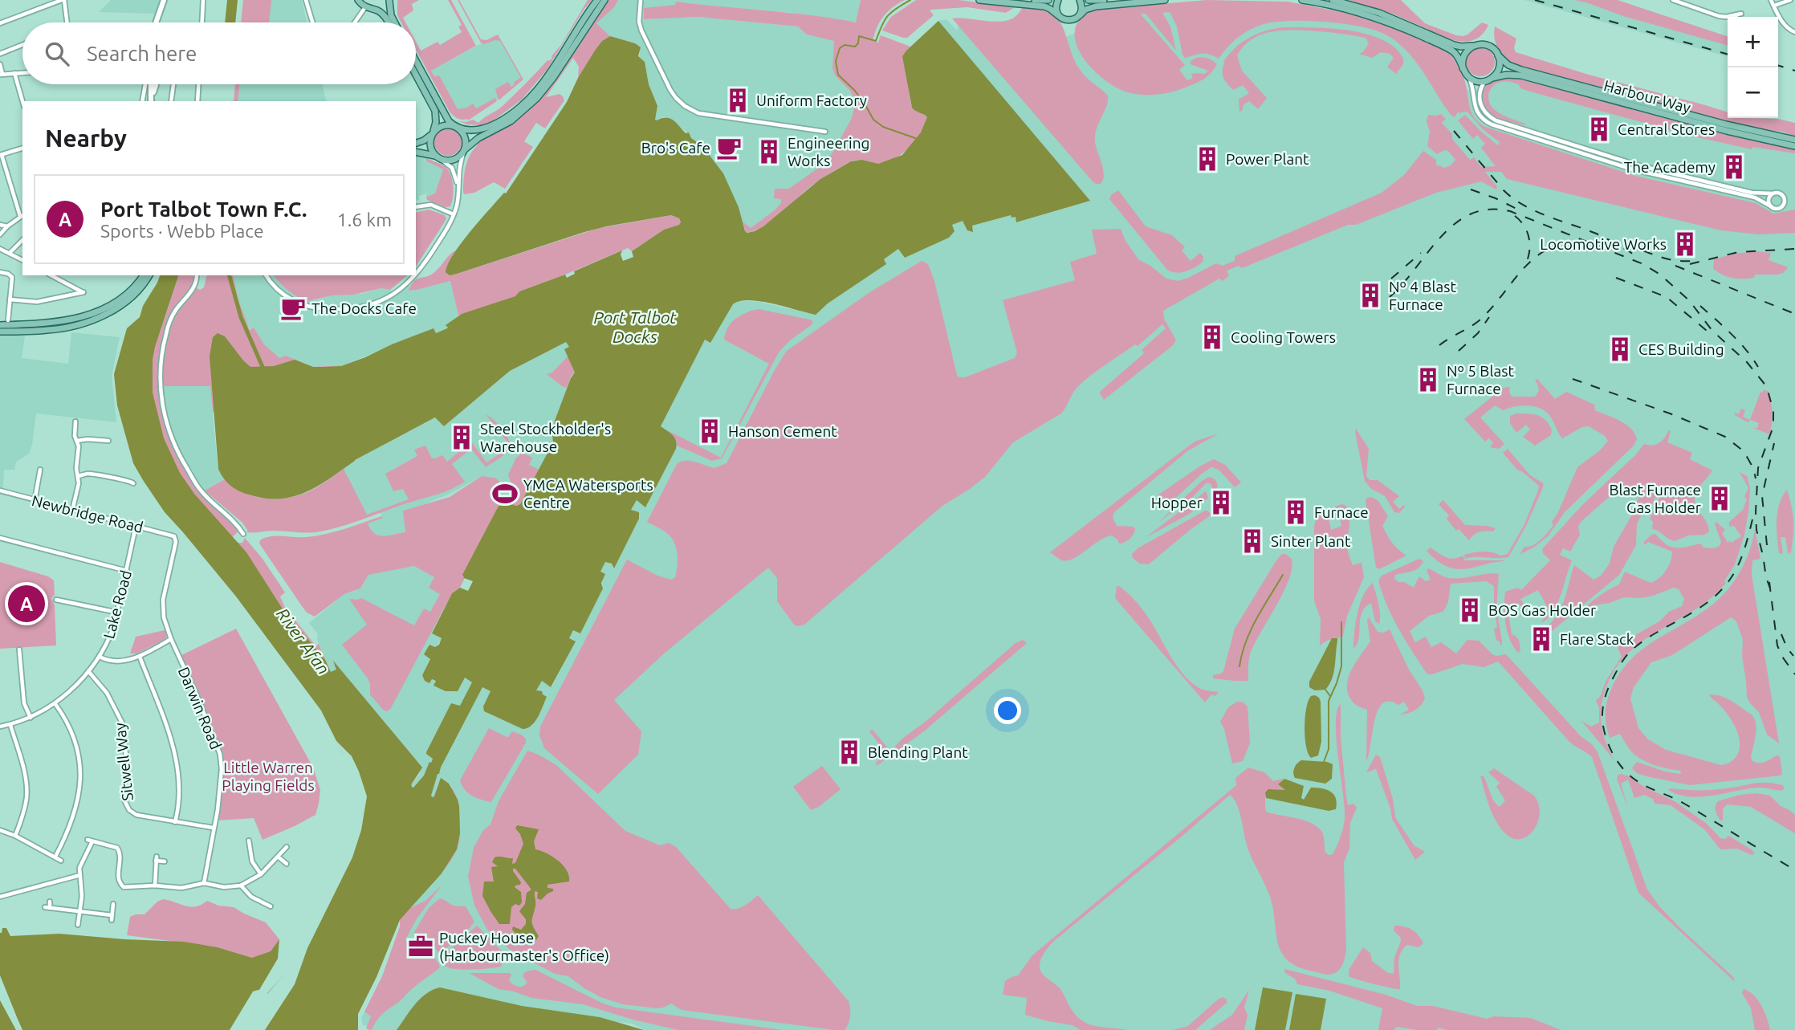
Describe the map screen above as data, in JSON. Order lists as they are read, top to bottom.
{
  "streets": {
    "main road": ["Harbour Way"],
    "street": [
      "Newbridge Road",
      "Lake Road",
      "Darwin Road",
      "Sitwell Way"
    ]
  },
  "crossings": [
    ["Newbridge Road", "Lake Road"],
    ["Newbridge Road", "Darwin Road"],
    ["Lake Road", "Sitwell Way"],
    ["Darwin Road", "Sitwell Way"]
  ],
  "water": ["Port Talbot Docks", "River Afan"],
  "parks": ["Little Warren Playing Fields"],
  "places": {
    "building": [
      "Uniform Factory",
      "Central Stores",
      "Engineering Works",
      "Power Plant",
      "The Academy",
      "Locomotive Works",
      "Nº 4 Blast Furnace",
      "Cooling Towers",
      "CES Building",
      "Nº 5 Blast Furnace",
      "Hanson Cement",
      "Steel Stockholder's Warehouse",
      "Blast Furnace Gas Holder",
      "Hopper",
      "Furnace",
      "Sinter Plant",
      "BOS Gas Holder",
      "Flare Stack",
      "Blending Plant"
    ],
    "cafe": ["Bro's Cafe", "The Docks Cafe"],
    "sports": ["YMCA Watersports Centre"],
    "office": ["Puckey House (Harbourmaster's Office)"]
  },
  "page": {
    "map_buttons": ["+", "−"],
    "search": "Search here",
    "heading": "Nearby",
    "list": [
      {
        "mark": "A",
        "name": "Port Talbot Town F.C.",
        "note": "Sports · Webb Place",
        "value": "1.6 km"
      }
    ],
    "pins": "A"
  }
}
